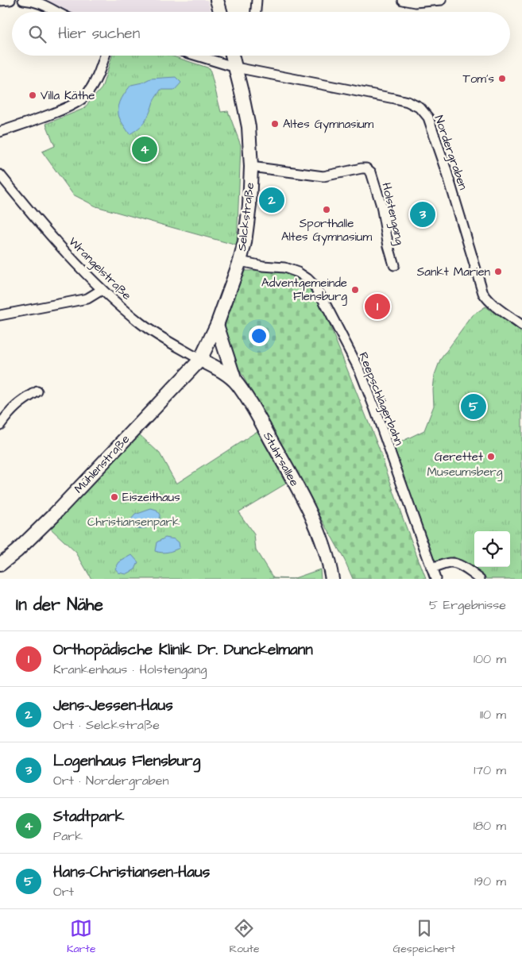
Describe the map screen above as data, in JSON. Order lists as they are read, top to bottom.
{
  "streets": {
    "main road": ["Selckstraße", "Stuhrsallee", "Mühlenstraße"],
    "street": [
      "Nordergraben",
      "Holstengang",
      "Wrangelstraße",
      "Reepschlägerbahn"
    ]
  },
  "crossings": [
    ["Nordergraben", "Selckstraße"],
    ["Holstengang", "Selckstraße"],
    ["Selckstraße", "Wrangelstraße"],
    ["Selckstraße", "Reepschlägerbahn"],
    ["Selckstraße", "Stuhrsallee"],
    ["Selckstraße", "Mühlenstraße"],
    ["Wrangelstraße", "Stuhrsallee"],
    ["Wrangelstraße", "Mühlenstraße"],
    ["Stuhrsallee", "Mühlenstraße"]
  ],
  "parks": ["Museumsberg", "Christiansenpark"],
  "places": [
    "Tom's",
    "Villa Käthe",
    "Altes Gymnasium",
    "Sporthalle Altes Gymnasium",
    "Sankt Marien",
    "Adventgemeinde Flensburg",
    "Gerettet",
    "Eiszeithaus"
  ],
  "page": {
    "search": "Hier suchen",
    "pins": [
      "4",
      "2",
      "3",
      "1",
      "5"
    ],
    "heading": ["In der Nähe", "5 Ergebnisse"],
    "list": [
      {
        "mark": "1",
        "name": "Orthopädische Klinik Dr. Dunckelmann",
        "note": "Krankenhaus · Holstengang",
        "value": "100 m"
      },
      {
        "mark": "2",
        "name": "Jens-Jessen-Haus",
        "note": "Ort · Selckstraße",
        "value": "110 m"
      },
      {
        "mark": "3",
        "name": "Logenhaus Flensburg",
        "note": "Ort · Nordergraben",
        "value": "170 m"
      },
      {
        "mark": "4",
        "name": "Stadtpark",
        "note": "Park",
        "value": "180 m"
      },
      {
        "mark": "5",
        "name": "Hans-Christiansen-Haus",
        "note": "Ort",
        "value": "190 m"
      }
    ],
    "nav": ["Karte", "Route", "Gespeichert"]
  }
}
